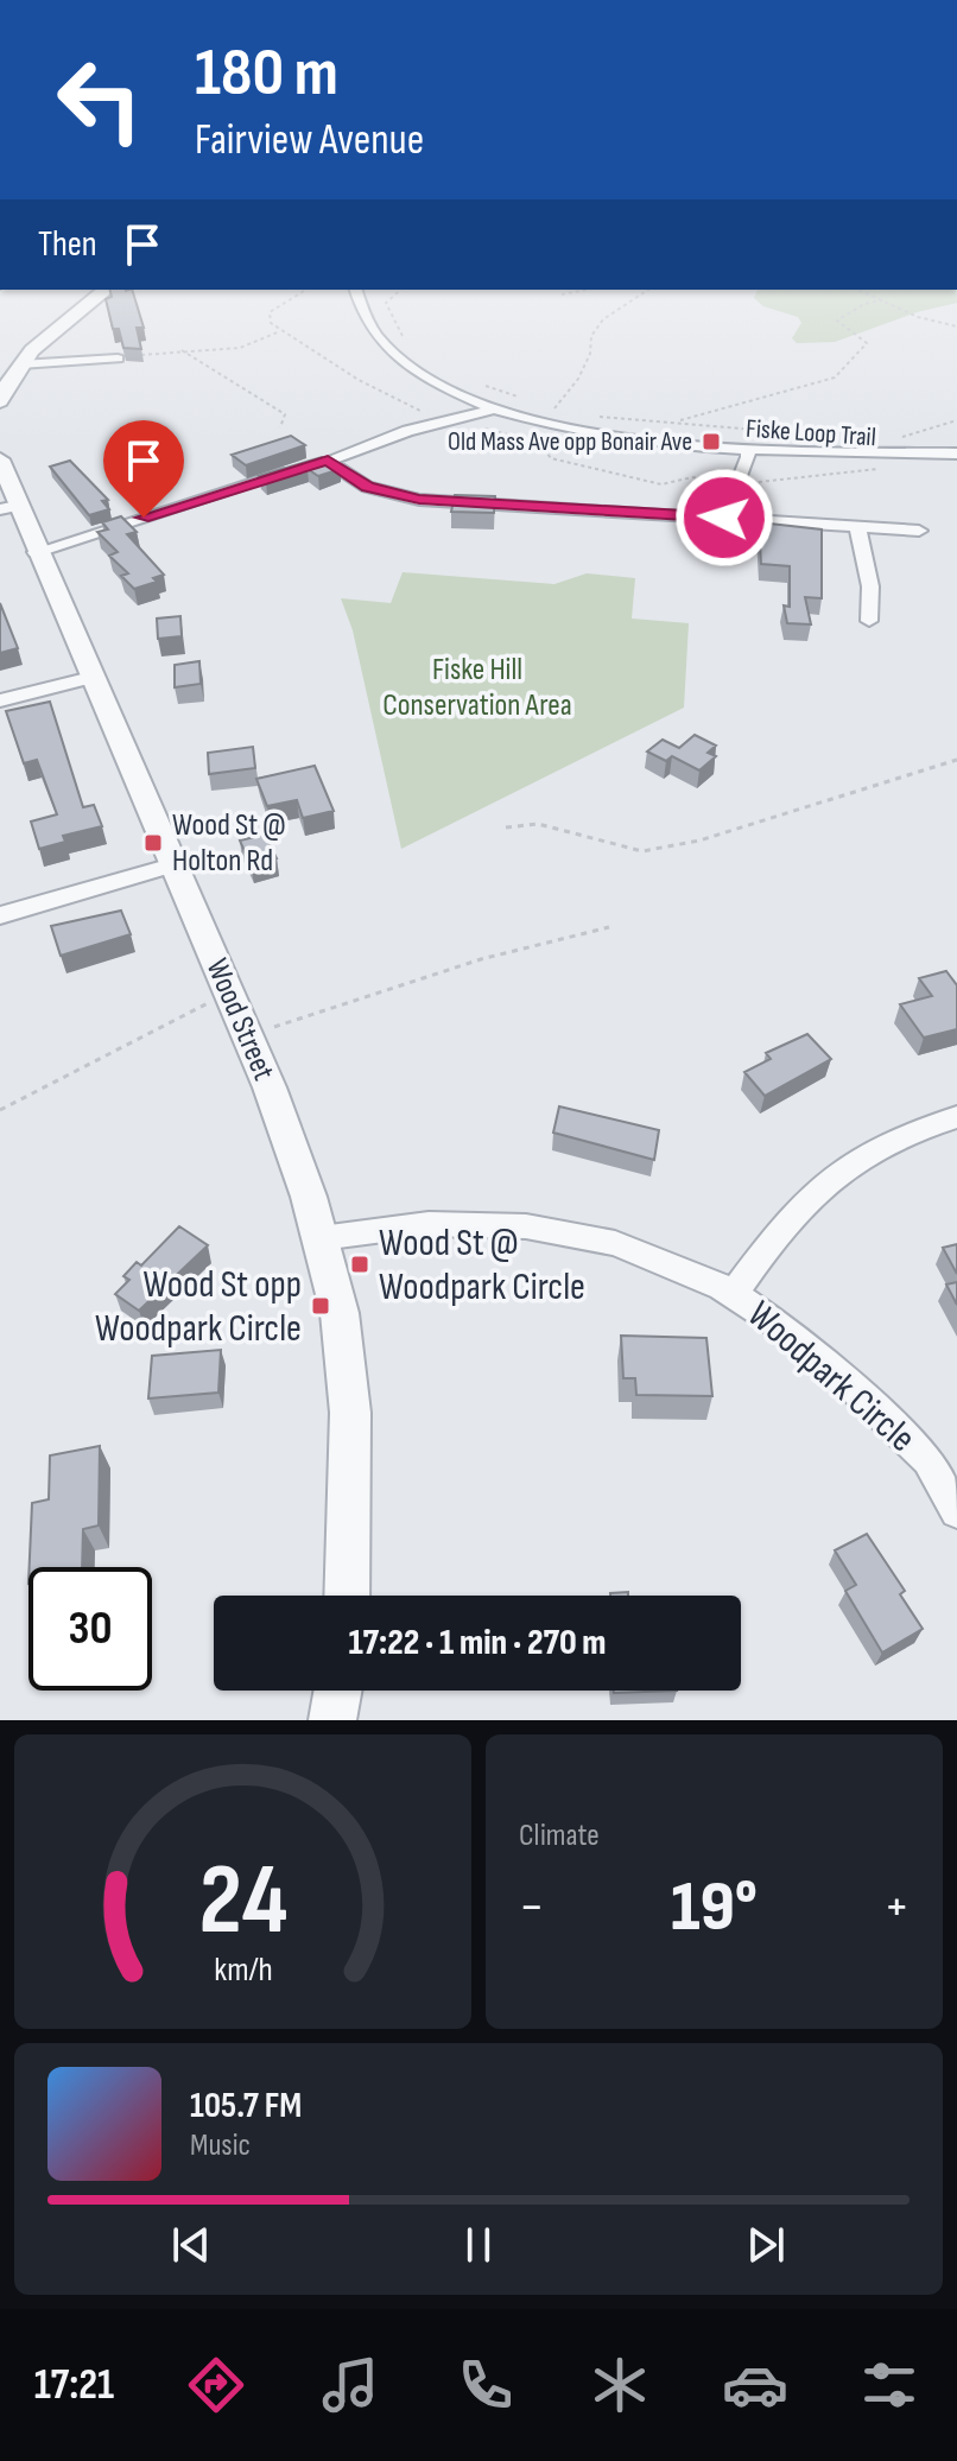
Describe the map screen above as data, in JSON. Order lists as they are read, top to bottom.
{
  "streets": {
    "street": ["Wood Street", "Woodpark Circle"],
    "path": ["Fiske Loop Trail"]
  },
  "crossings": [
    ["Wood Street", "Woodpark Circle"]
  ],
  "parks": ["Fiske Hill Conservation Area"],
  "places": {
    "transit": [
      "Old Mass Ave opp Bonair Ave",
      "Wood St @ Holton Rd",
      "Wood St @ Woodpark Circle",
      "Wood St opp Woodpark Circle"
    ]
  },
  "page": {
    "turn": ["180 m", "Fairview Avenue"],
    "then": "Then",
    "limit": "30",
    "trip": "17:22 · 1 min · 270 m",
    "tile": "Climate",
    "heat": ["−", "19°", "+"],
    "song": ["105.7 FM", "Music"],
    "tabs": "17:21",
    "gauge": ["24", "km/h"]
  }
}
